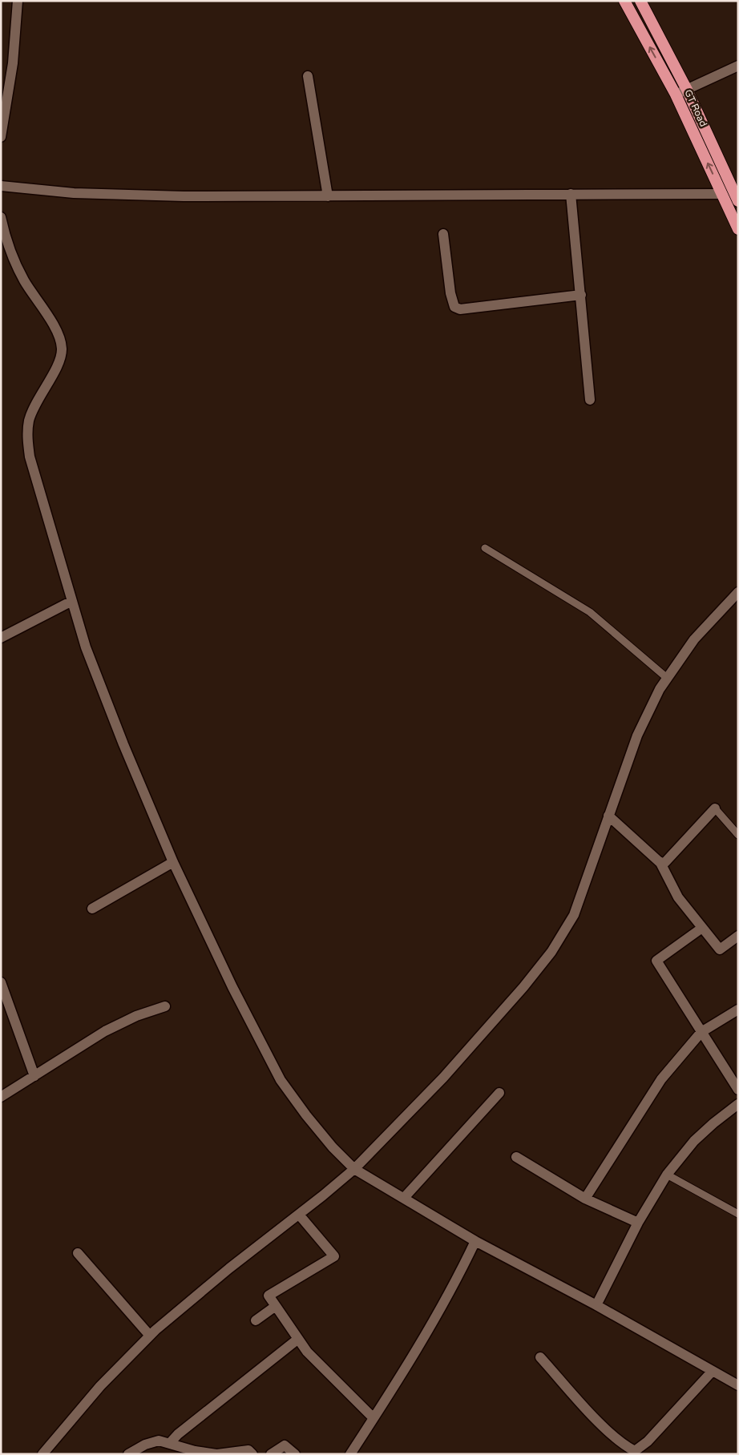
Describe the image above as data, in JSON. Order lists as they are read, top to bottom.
{
  "streets": {
    "highway": ["GT Road"]
  }
}
